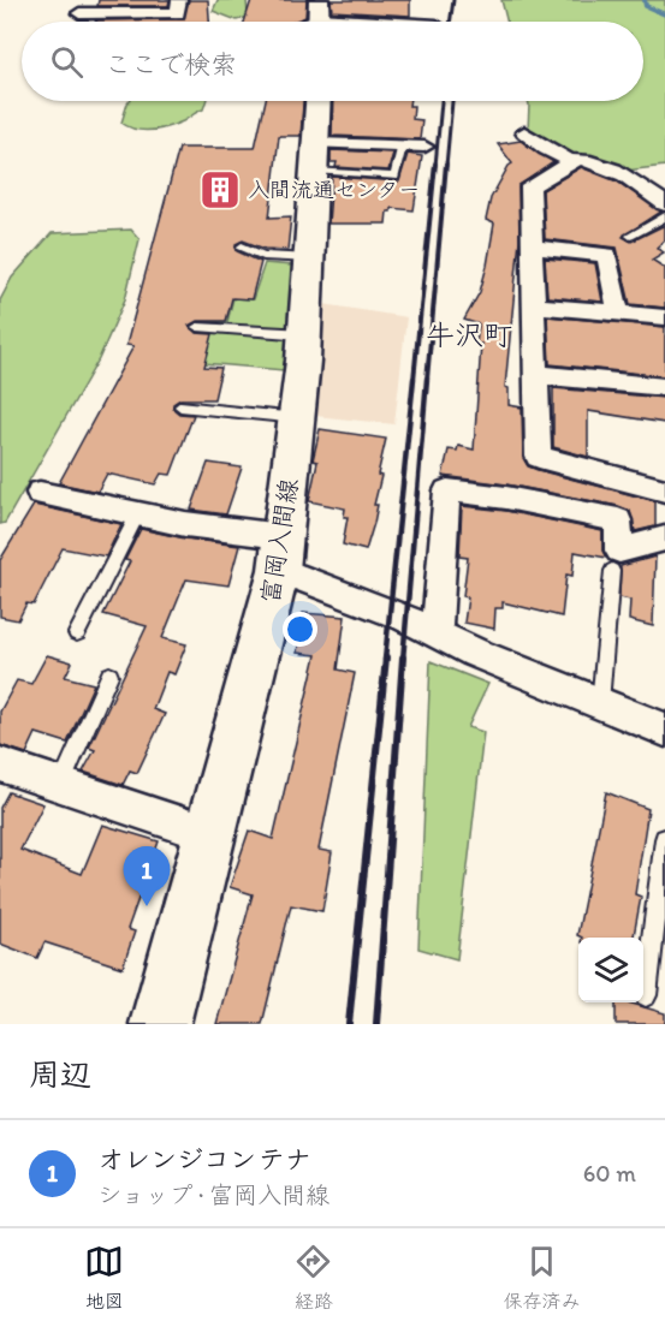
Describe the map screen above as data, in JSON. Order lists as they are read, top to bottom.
{
  "streets": {
    "main road": ["富岡入間線"]
  },
  "districts": ["牛沢町"],
  "places": {
    "building": ["入間流通センター"]
  },
  "page": {
    "search": "ここで検索",
    "pins": "1",
    "heading": "周辺",
    "list": [
      {
        "mark": "1",
        "name": "オレンジコンテナ",
        "note": "ショップ · 富岡入間線",
        "value": "60 m"
      }
    ],
    "nav": ["地図", "経路", "保存済み"]
  }
}
